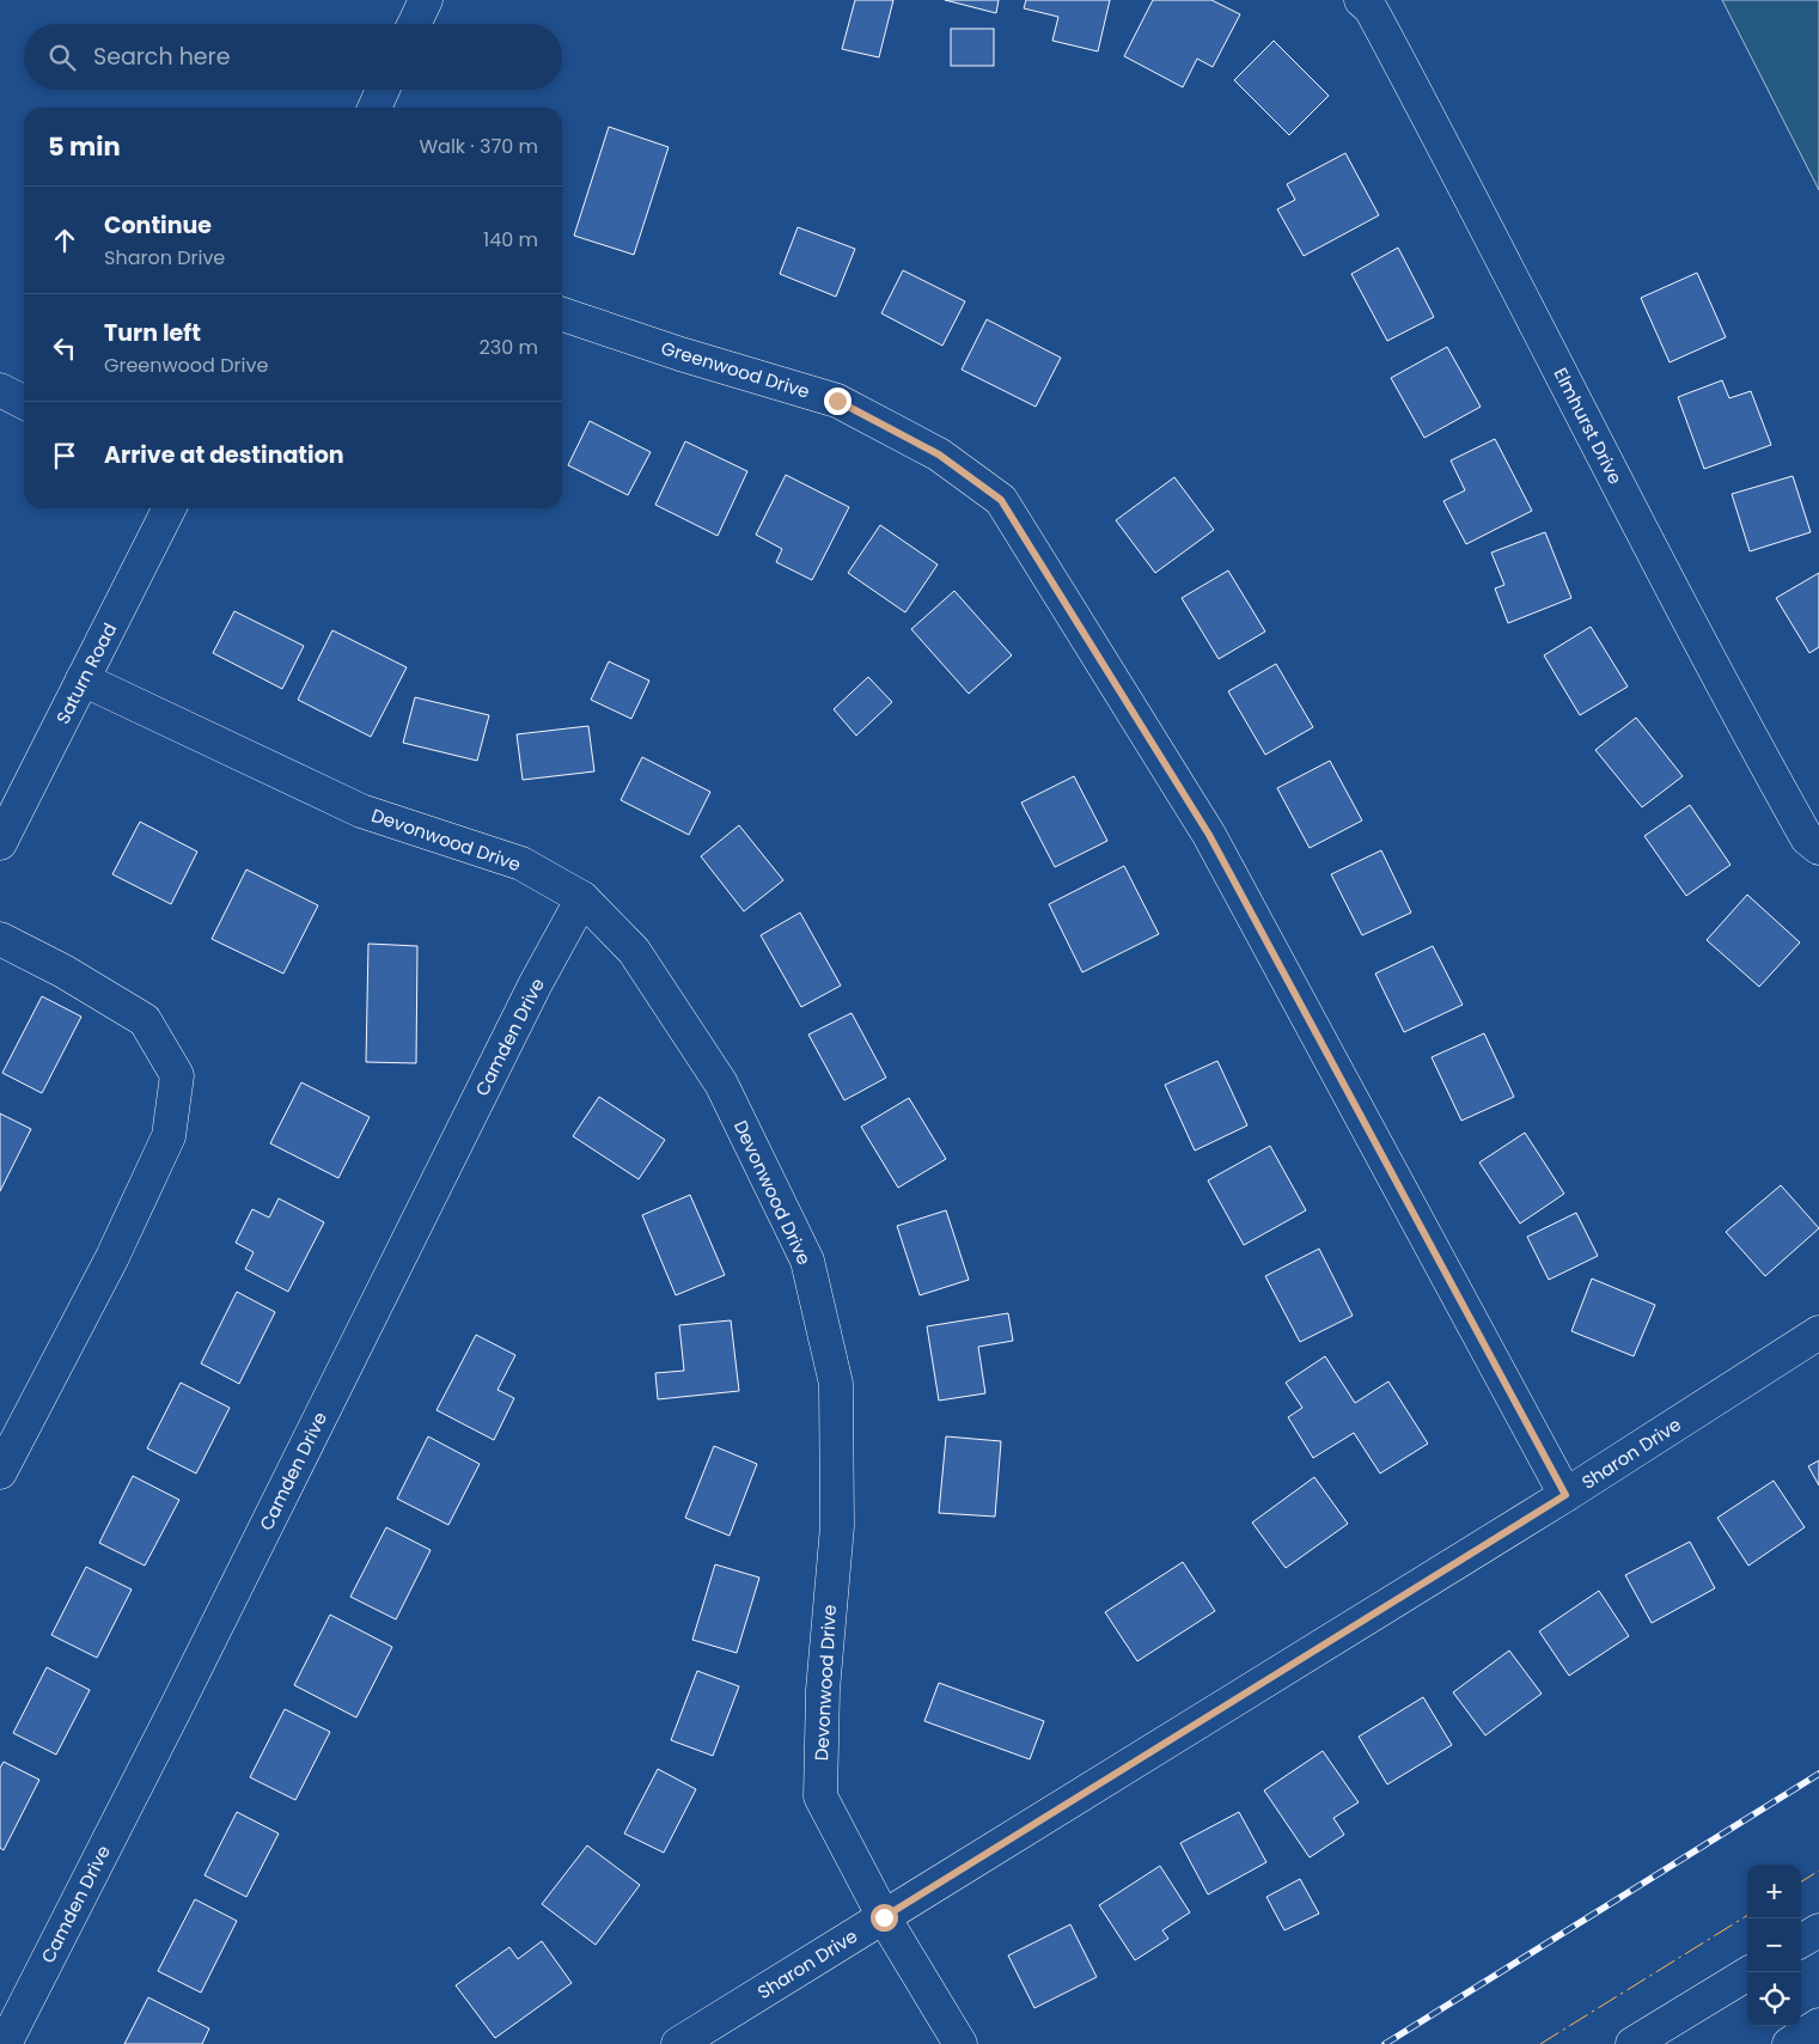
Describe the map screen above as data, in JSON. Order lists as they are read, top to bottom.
{
  "streets": {
    "street": [
      "Greenwood Drive",
      "Elmhurst Drive",
      "Saturn Road",
      "Devonwood Drive",
      "Camden Drive",
      "Sharon Drive"
    ]
  },
  "crossings": [
    ["Greenwood Drive", "Sharon Drive"],
    ["Saturn Road", "Devonwood Drive"],
    ["Devonwood Drive", "Camden Drive"],
    ["Devonwood Drive", "Sharon Drive"]
  ],
  "page": {
    "search": "Search here",
    "heading": ["5 min", "Walk · 370 m"],
    "list": [
      ["Continue", "Sharon Drive", "140 m"],
      ["Turn left", "Greenwood Drive", "230 m"],
      "Arrive at destination"
    ],
    "map_buttons": ["+", "−"]
  }
}
